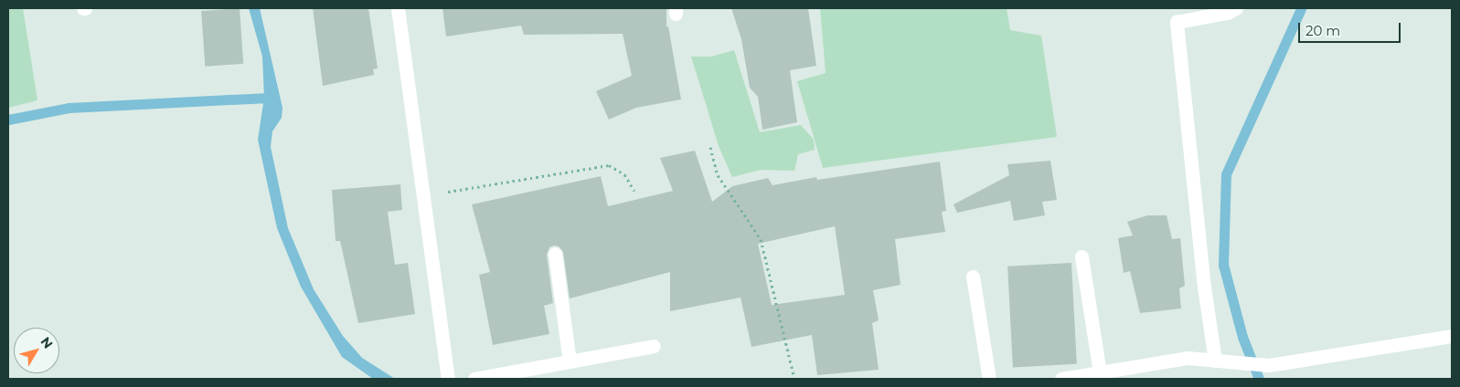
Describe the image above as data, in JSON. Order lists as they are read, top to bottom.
{
  "scale_bar": "20 m",
  "north": "top right"
}
